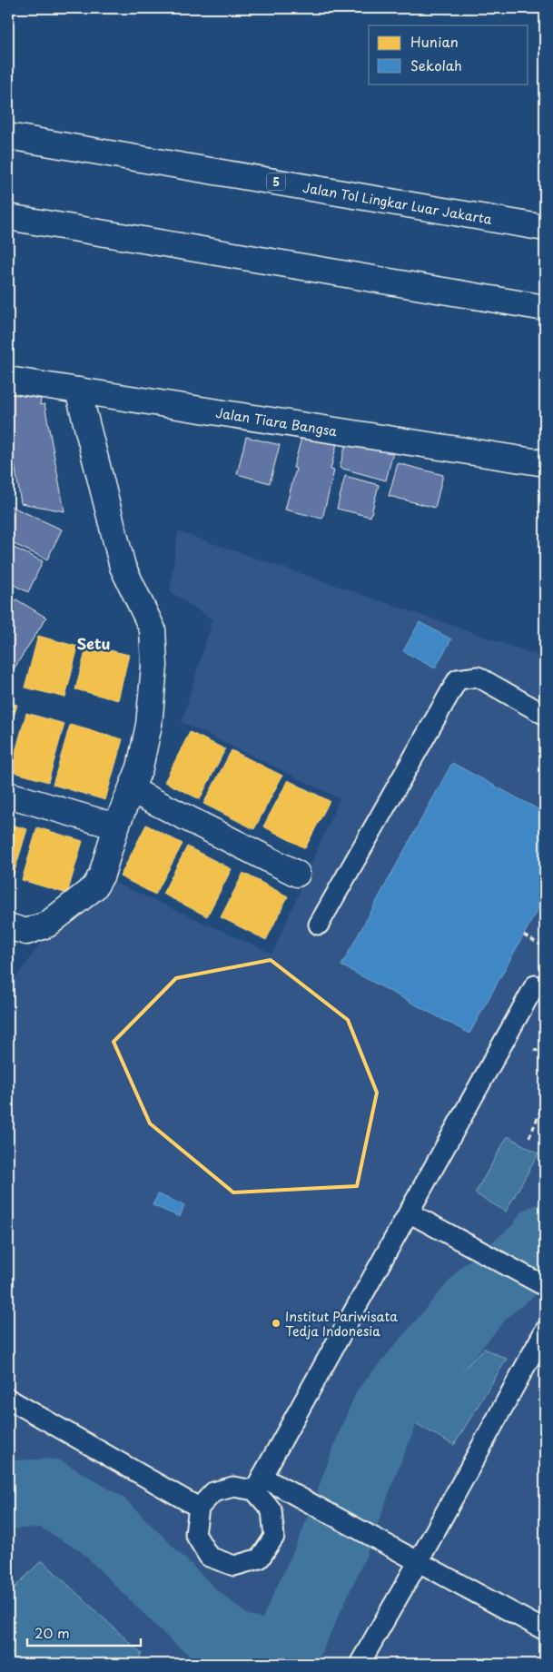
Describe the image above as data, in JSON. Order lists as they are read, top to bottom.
{
  "streets": {
    "main road": ["5", "Jalan Tol Lingkar Luar Jakarta", "Jalan Tiara Bangsa"]
  },
  "districts": ["Setu"],
  "places": ["Institut Pariwisata Tedja Indonesia"],
  "legend": ["Hunian", "Sekolah"],
  "scale_bar": "20 m"
}
